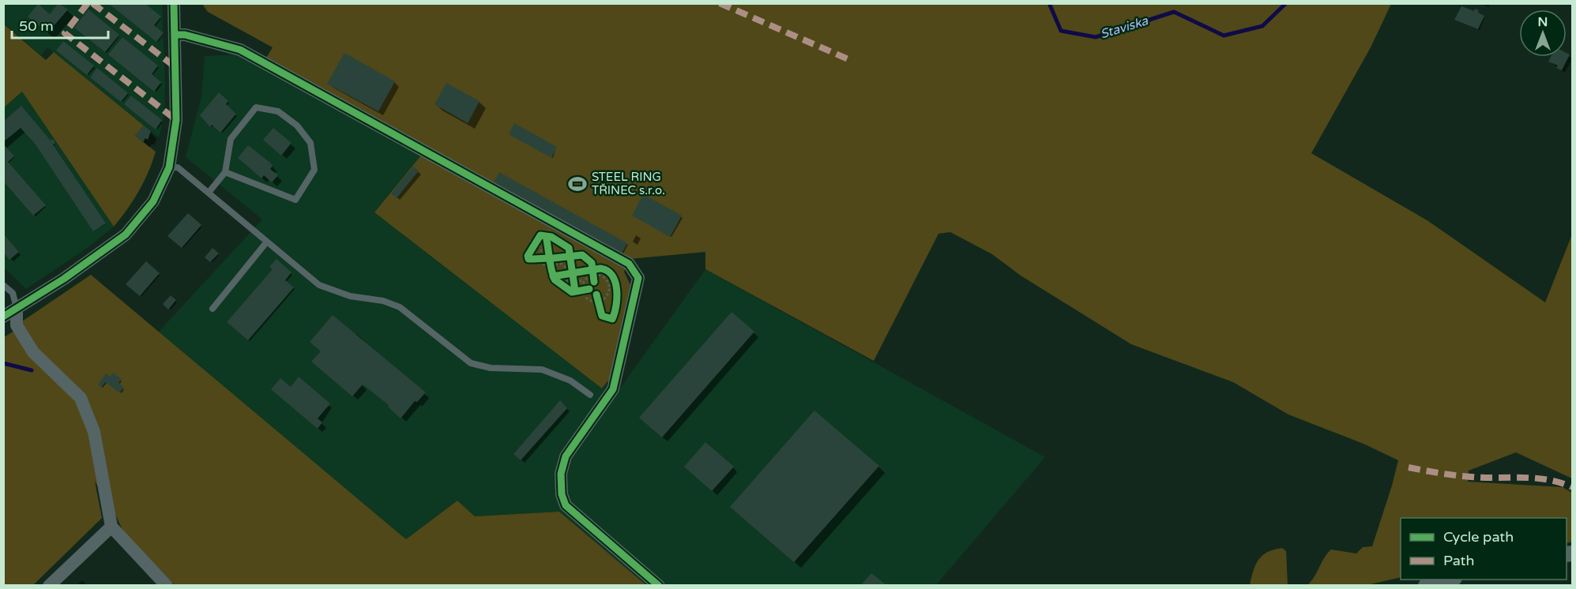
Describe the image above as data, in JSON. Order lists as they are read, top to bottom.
{
  "water": ["Staviska"],
  "places": {
    "sports": ["STEEL RING TŘINEC s.r.o."]
  },
  "legend": ["Cycle path", "Path"],
  "scale_bar": "50 m",
  "north": "top"
}
